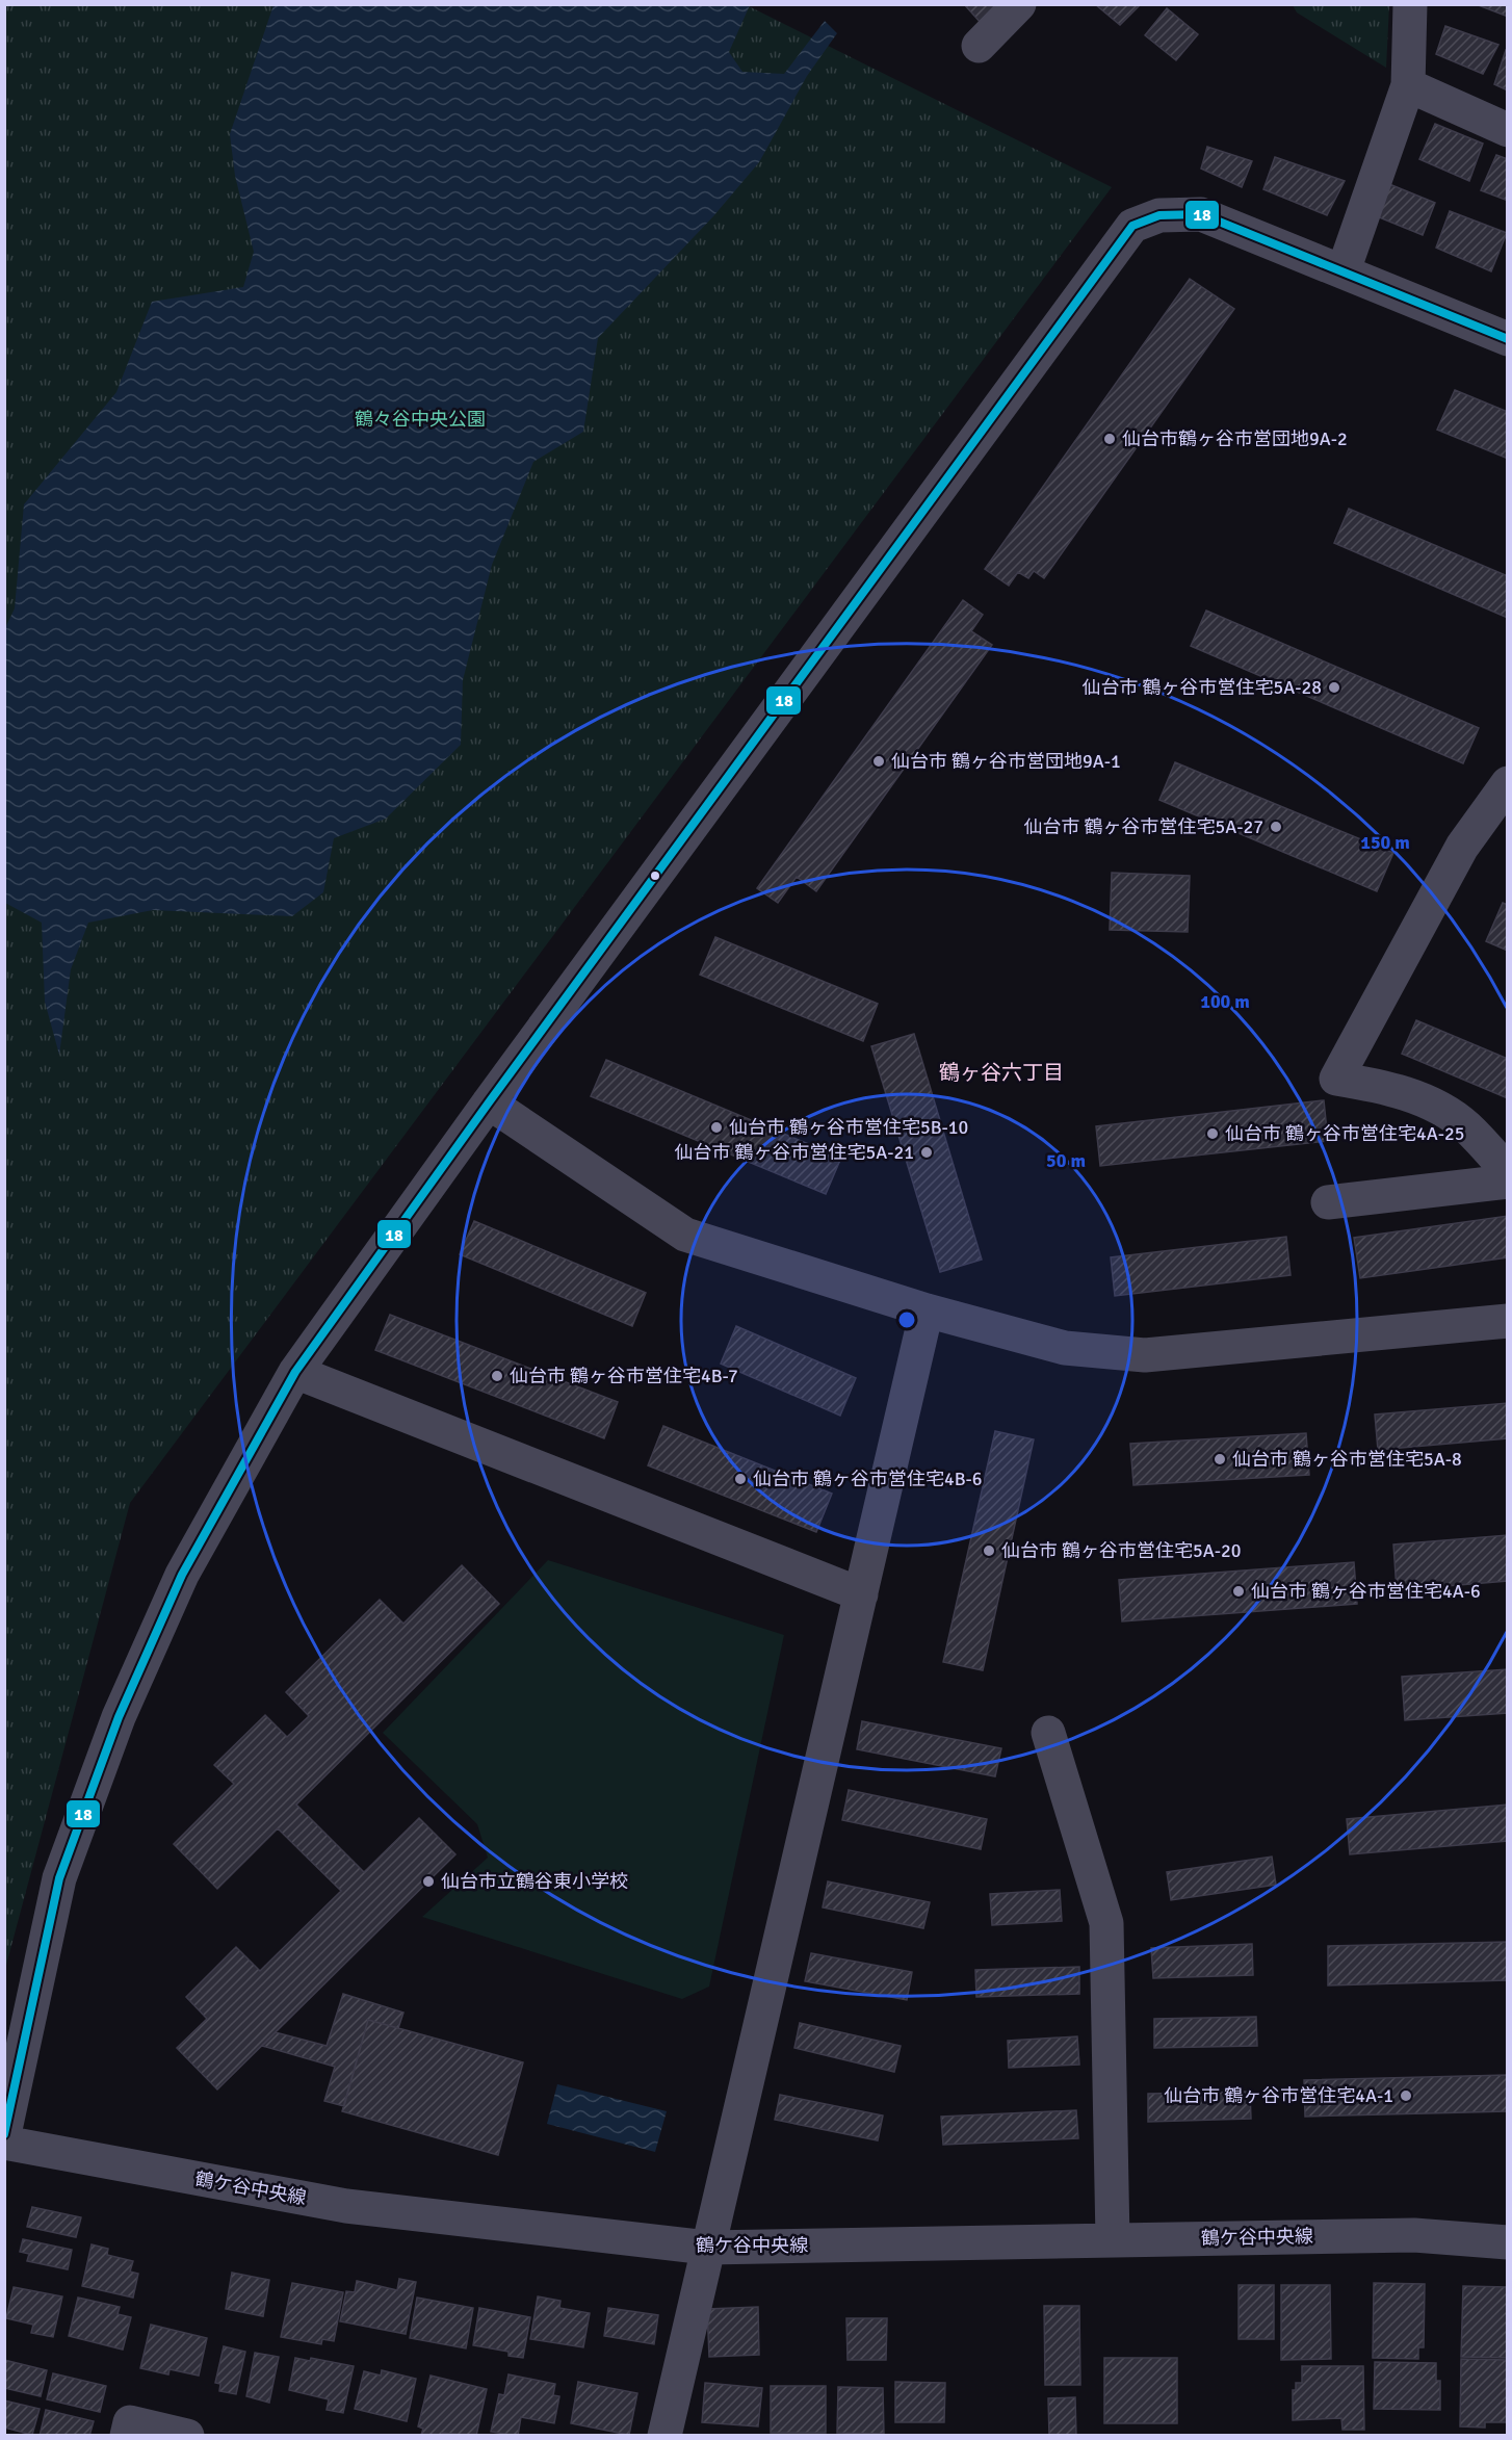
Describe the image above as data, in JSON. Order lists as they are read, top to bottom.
{
  "streets": {
    "street": ["鶴ケ谷中央線"]
  },
  "districts": ["鶴ヶ谷六丁目"],
  "parks": ["鶴々谷中央公園"],
  "places": [
    "仙台市鶴ヶ谷市営団地9A-2",
    "仙台市 鶴ヶ谷市営住宅5A-28",
    "仙台市 鶴ヶ谷市営団地9A-1",
    "仙台市 鶴ヶ谷市営住宅5A-27",
    "仙台市 鶴ヶ谷市営住宅5B-10",
    "仙台市 鶴ヶ谷市営住宅4A-25",
    "仙台市 鶴ヶ谷市営住宅5A-21",
    "仙台市 鶴ヶ谷市営住宅4B-7",
    "仙台市 鶴ヶ谷市営住宅5A-8",
    "仙台市 鶴ヶ谷市営住宅4B-6",
    "仙台市 鶴ヶ谷市営住宅5A-20",
    "仙台市 鶴ヶ谷市営住宅4A-6",
    "仙台市立鶴谷東小学校",
    "仙台市 鶴ヶ谷市営住宅4A-1"
  ],
  "lines": ["transit line 18"],
  "rings": ["150 m", "100 m", "50 m"]
}
